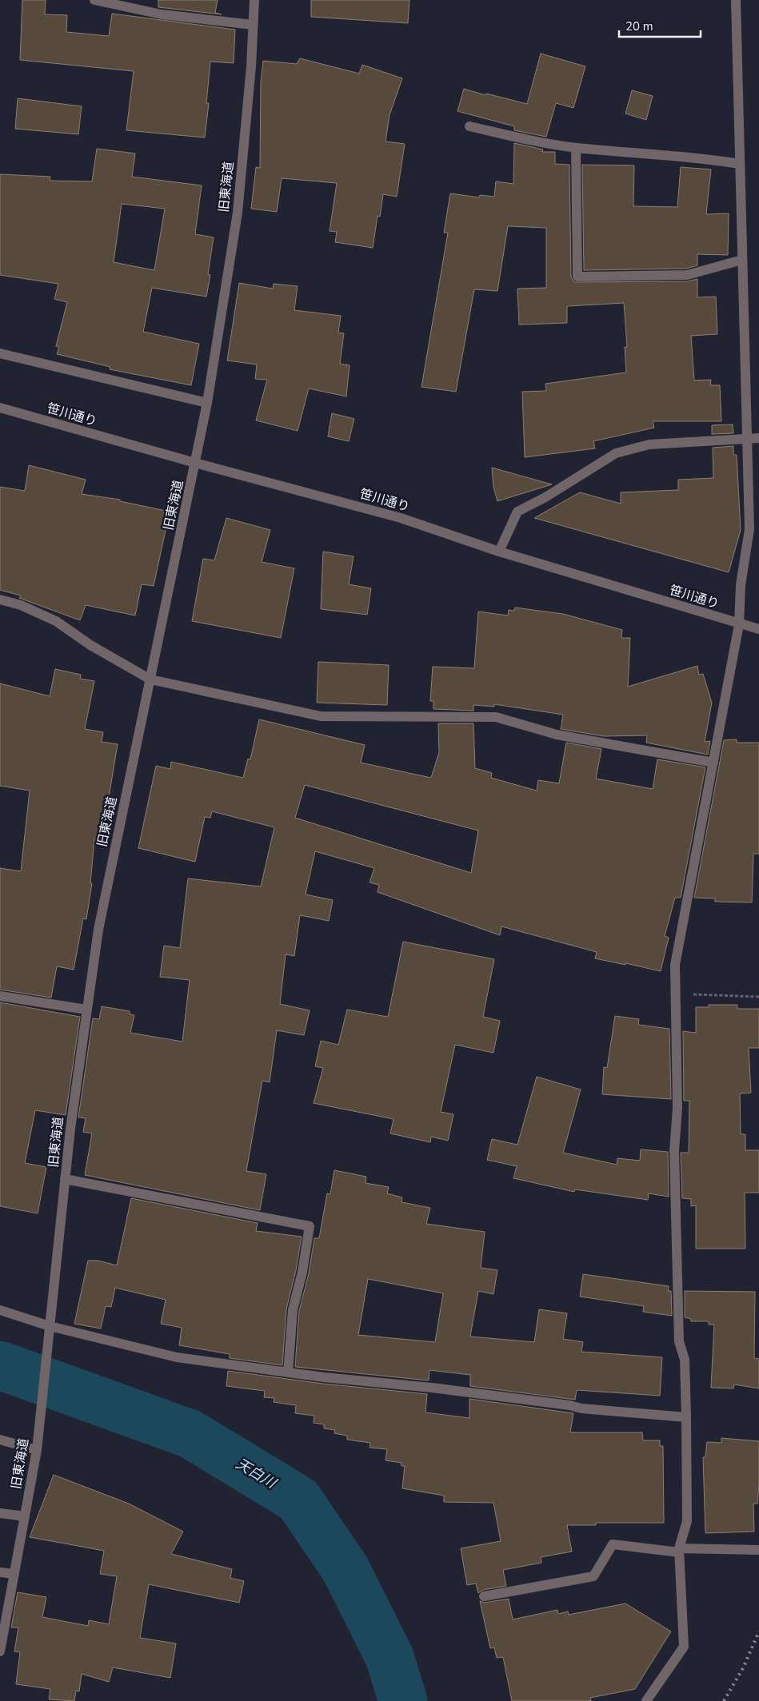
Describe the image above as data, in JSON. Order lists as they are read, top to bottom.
{
  "streets": {
    "street": ["旧東海道", "笹川通り"]
  },
  "crossings": [
    ["旧東海道", "笹川通り"]
  ],
  "water": ["天白川"],
  "scale_bar": "20 m"
}
